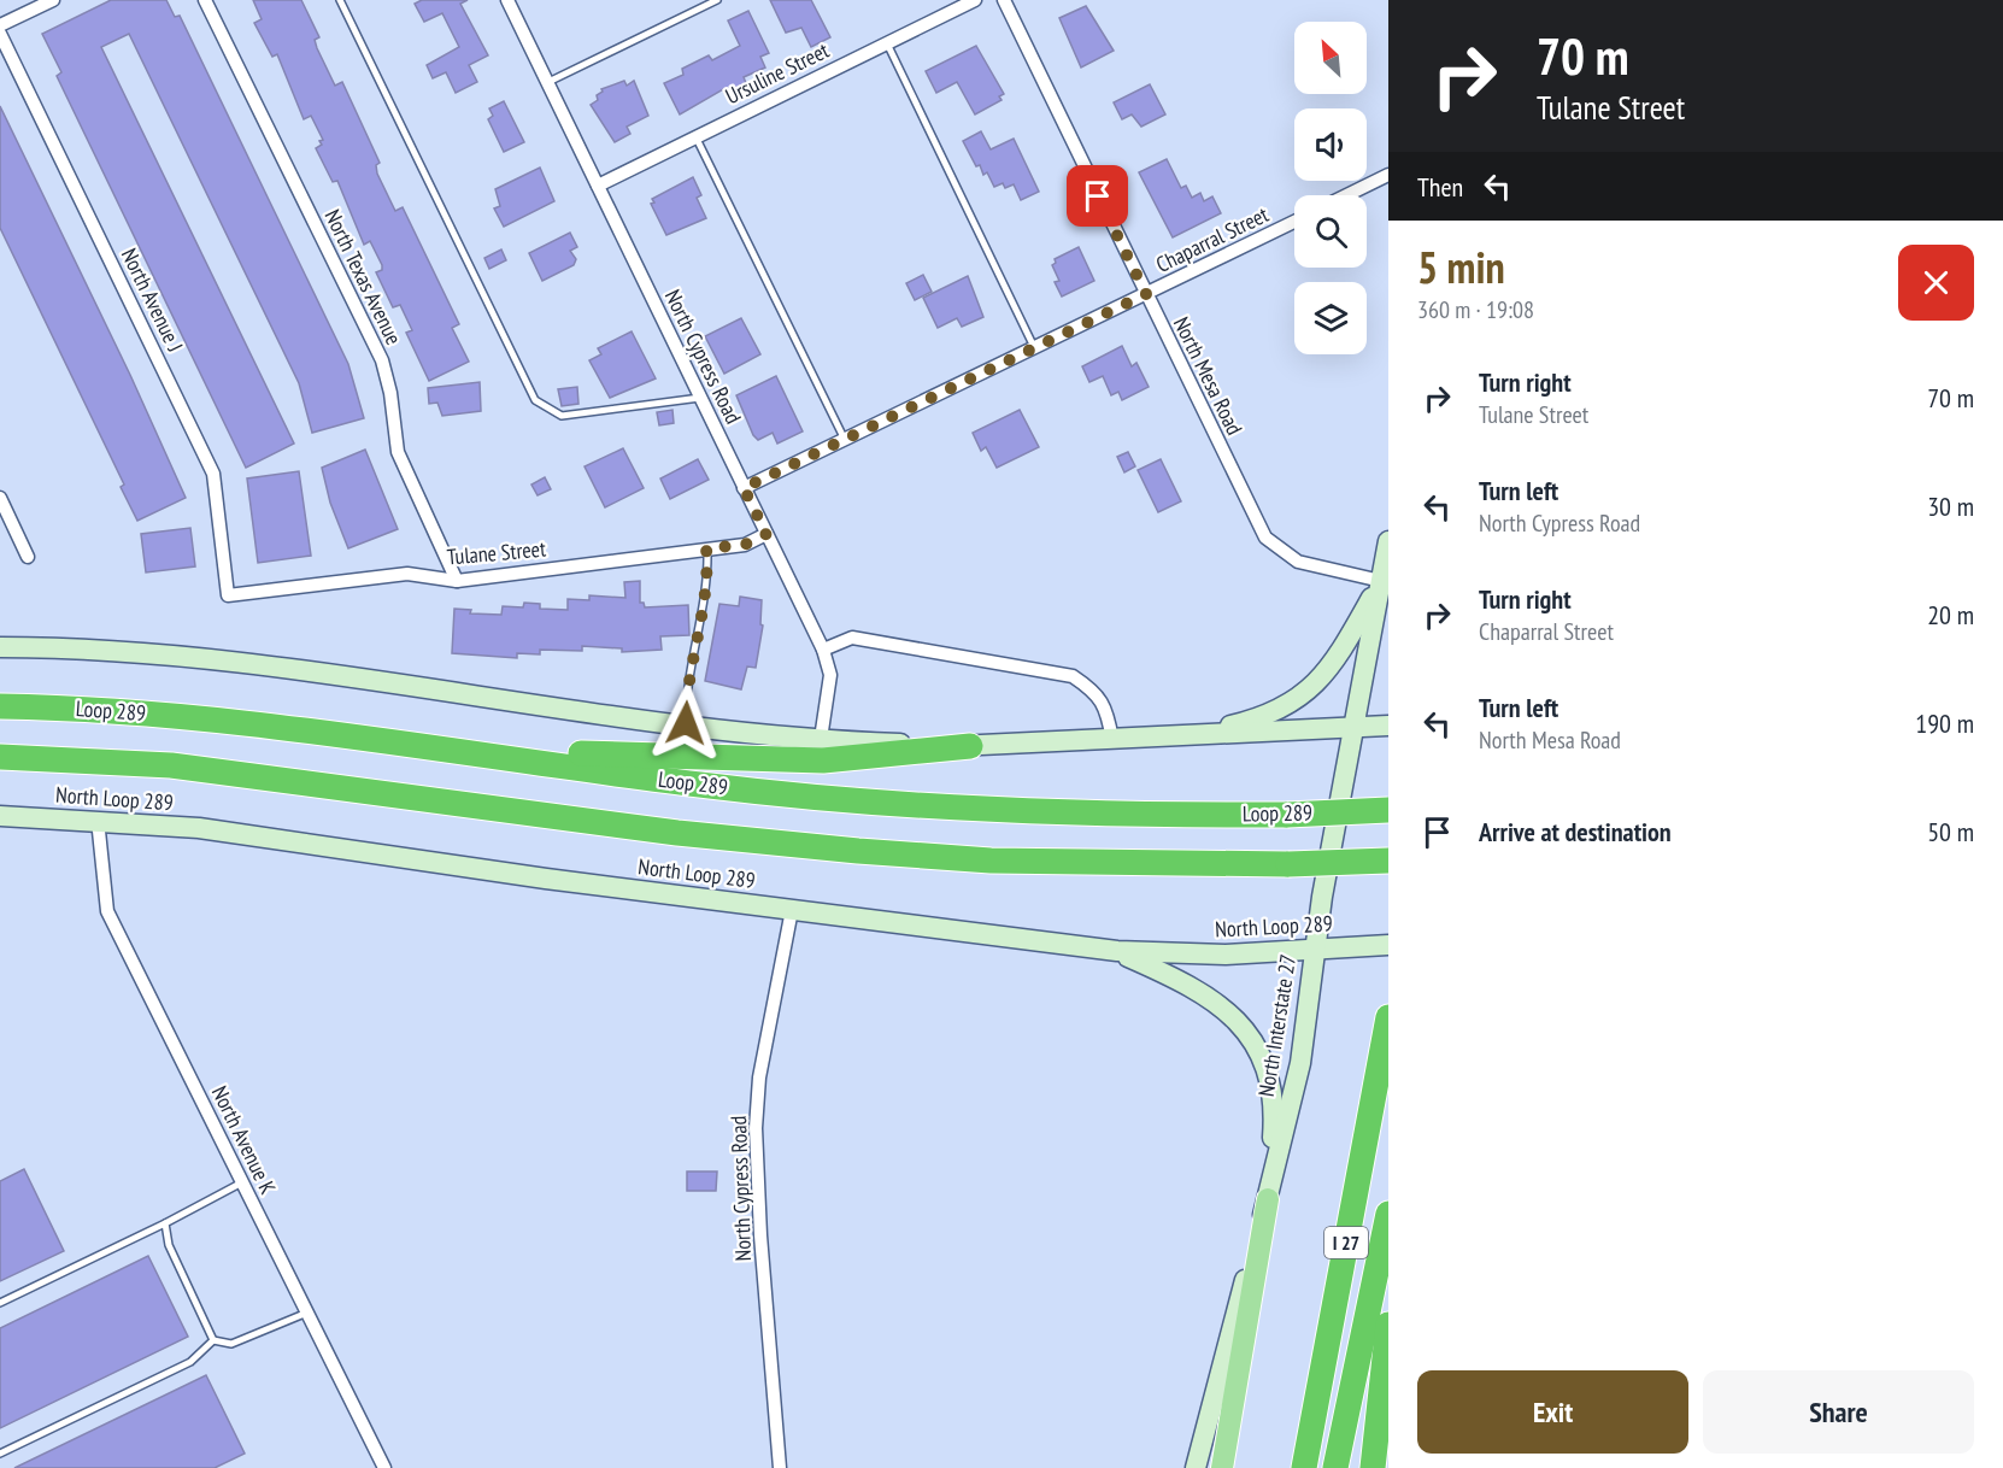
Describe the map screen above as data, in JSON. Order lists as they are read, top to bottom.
{
  "streets": {
    "highway": ["Loop 289", "I 27"],
    "main road": ["North Loop 289", "North Interstate 27"],
    "street": [
      "Ursuline Street",
      "Chaparral Street",
      "North Texas Avenue",
      "North Avenue J",
      "North Cypress Road",
      "North Mesa Road",
      "Tulane Street",
      "North Avenue K"
    ]
  },
  "crossings": [
    ["Ursuline Street", "North Cypress Road"],
    ["Chaparral Street", "North Cypress Road"],
    ["Chaparral Street", "North Mesa Road"],
    ["North Texas Avenue", "Tulane Street"],
    ["North Avenue J", "Tulane Street"],
    ["North Cypress Road", "Tulane Street"],
    ["North Cypress Road", "North Loop 289"],
    ["North Mesa Road", "North Interstate 27"],
    ["North Loop 289", "North Interstate 27"],
    ["North Loop 289", "North Avenue K"]
  ],
  "north": "top left",
  "page": {
    "turn": ["70 m", "Tulane Street"],
    "then": "Then",
    "heading": ["5 min", "360 m · 19:08"],
    "list": [
      {
        "name": "Turn right",
        "note": "Tulane Street",
        "value": "70 m"
      },
      {
        "name": "Turn left",
        "note": "North Cypress Road",
        "value": "30 m"
      },
      {
        "name": "Turn right",
        "note": "Chaparral Street",
        "value": "20 m"
      },
      {
        "name": "Turn left",
        "note": "North Mesa Road",
        "value": "190 m"
      },
      {
        "name": "Arrive at destination",
        "value": "50 m"
      }
    ],
    "buttons": ["Exit", "Share"]
  }
}
